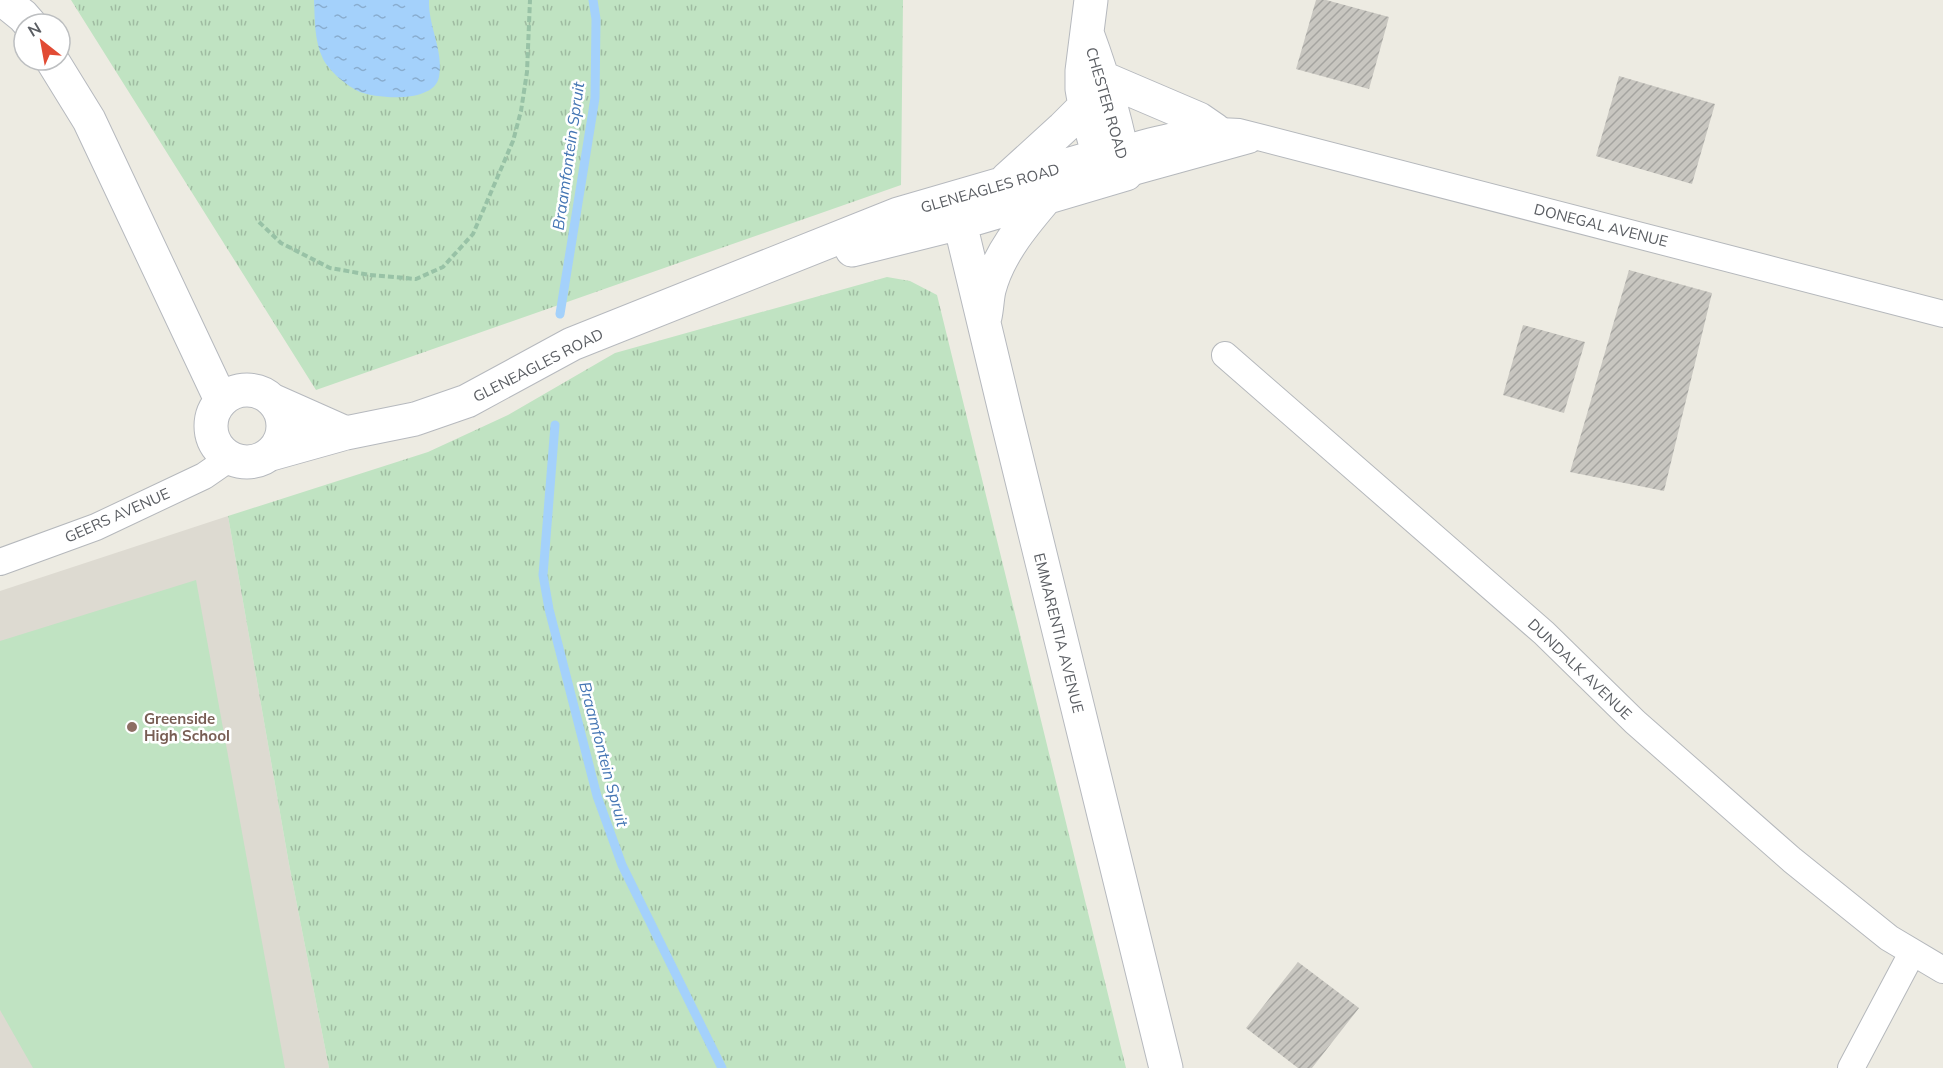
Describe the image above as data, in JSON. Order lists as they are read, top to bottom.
{
  "streets": {
    "street": [
      "CHESTER ROAD",
      "GLENEAGLES ROAD",
      "DONEGAL AVENUE",
      "GEERS AVENUE",
      "EMMARENTIA AVENUE",
      "DUNDALK AVENUE"
    ]
  },
  "crossings": [
    ["CHESTER ROAD", "GLENEAGLES ROAD"],
    ["CHESTER ROAD", "DONEGAL AVENUE"],
    ["GLENEAGLES ROAD", "DONEGAL AVENUE"],
    ["GLENEAGLES ROAD", "GEERS AVENUE"],
    ["GLENEAGLES ROAD", "EMMARENTIA AVENUE"]
  ],
  "water": ["Braamfontein Spruit"],
  "places": ["Greenside High School"],
  "north": "top left"
}
